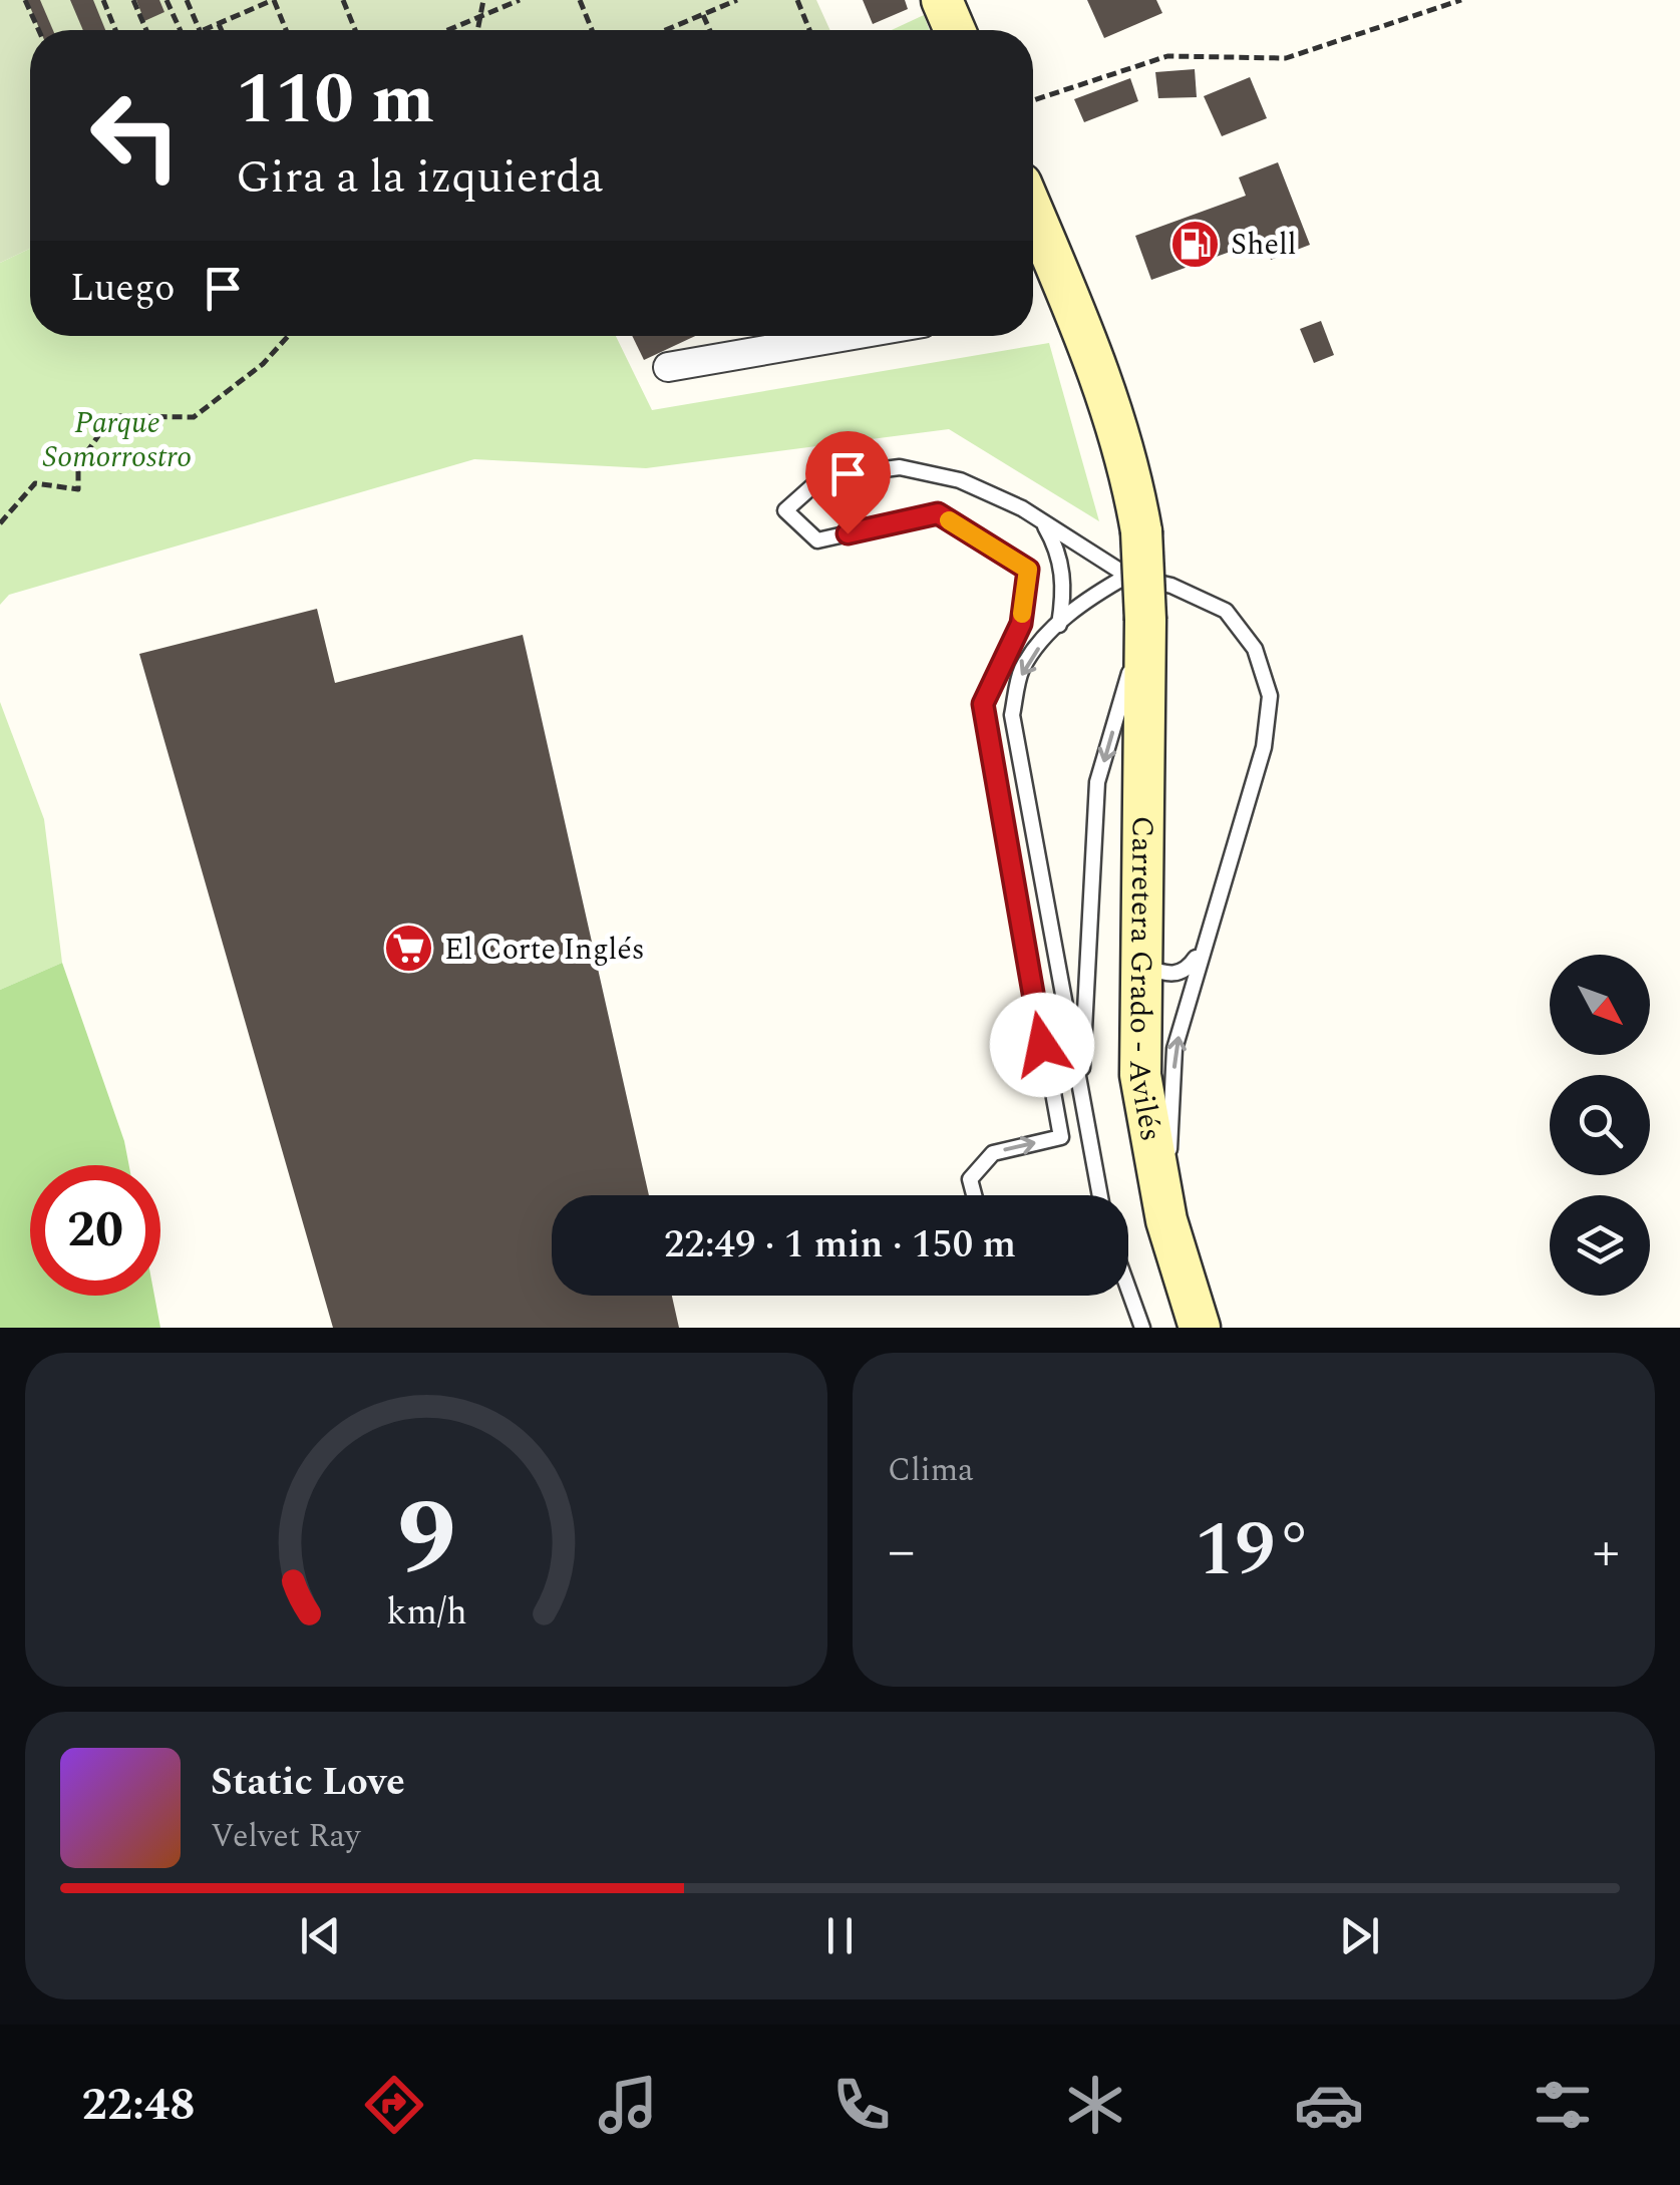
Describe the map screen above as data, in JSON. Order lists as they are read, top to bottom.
{
  "streets": {
    "main road": ["Carretera Grado - Avilés"]
  },
  "parks": ["Parque Somorrostro"],
  "places": {
    "fuel station": ["Shell"],
    "supermarket": ["El Corte Inglés"]
  },
  "north": "bottom right",
  "page": {
    "turn": ["110 m", "Gira a la izquierda"],
    "then": "Luego",
    "limit": "20",
    "trip": "22:49 · 1 min · 150 m",
    "tile": "Clima",
    "heat": ["−", "19°", "+"],
    "song": ["Static Love", "Velvet Ray"],
    "tabs": "22:48",
    "gauge": ["9", "km/h"]
  }
}
